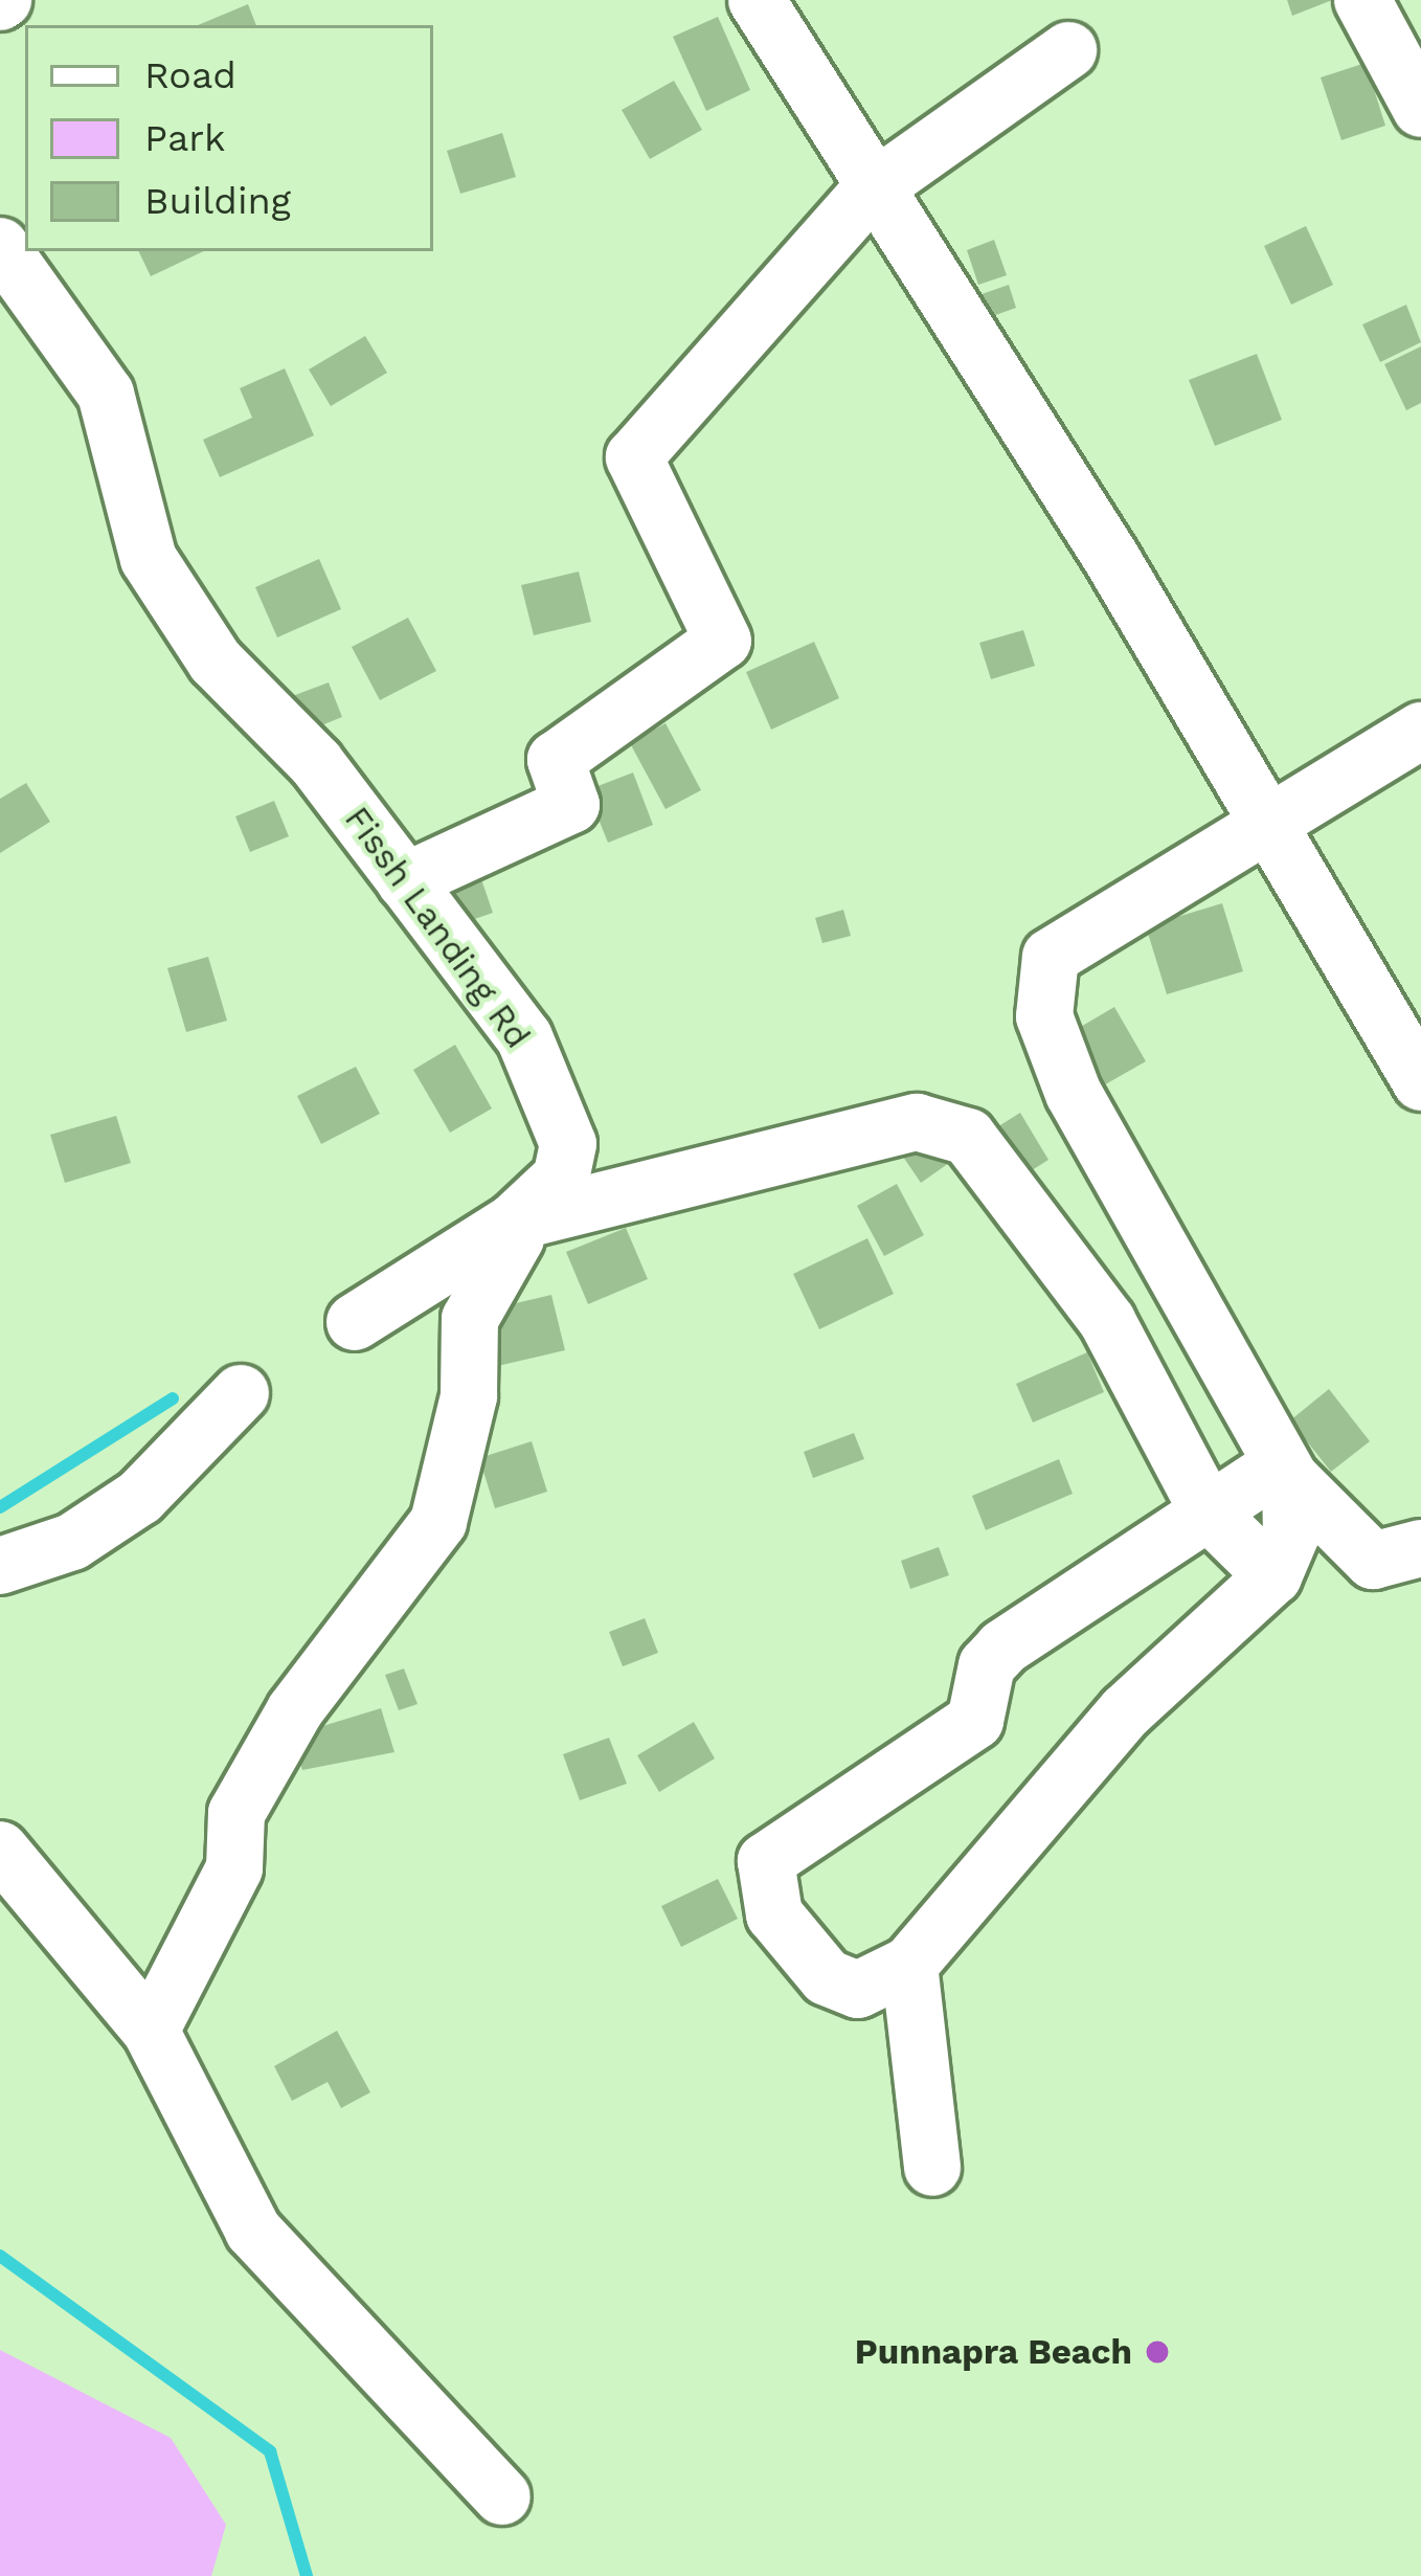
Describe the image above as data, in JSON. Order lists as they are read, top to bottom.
{
  "streets": {
    "street": ["Fissh Landing Rd"]
  },
  "places": ["Punnapra Beach"],
  "legend": ["Road", "Park", "Building"]
}
